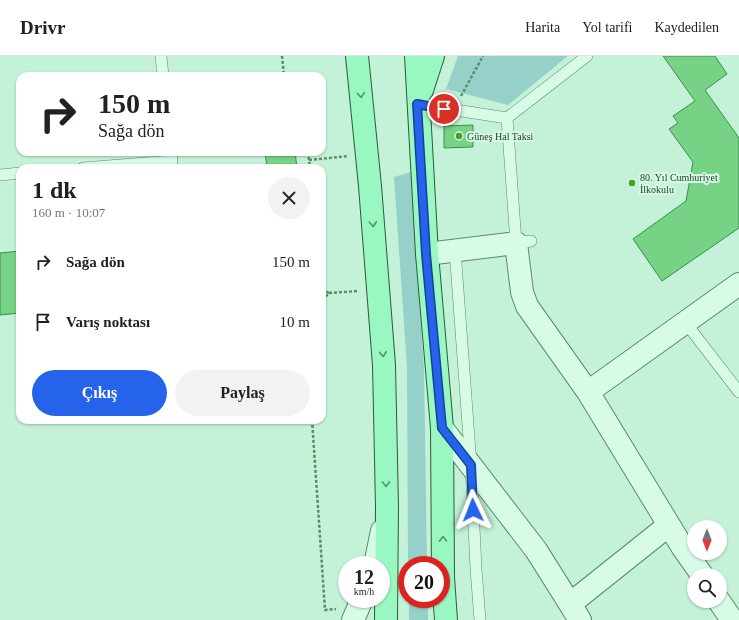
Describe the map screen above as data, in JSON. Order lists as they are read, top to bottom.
{
  "places": ["Güneş Hal Taksi", "80. Yıl Cumhuriyet İlkokulu"],
  "north": "bottom",
  "page": {
    "header": "Drivr",
    "nav": ["Harita", "Yol tarifi", "Kaydedilen"],
    "turn": ["150 m", "Sağa dön"],
    "heading": ["1 dk", "160 m · 10:07"],
    "list": [
      {
        "name": "Sağa dön",
        "value": "150 m"
      },
      {
        "name": "Varış noktası",
        "value": "10 m"
      }
    ],
    "buttons": ["Çıkış", "Paylaş"],
    "speed": "12 km/h",
    "limit": "20"
  }
}
